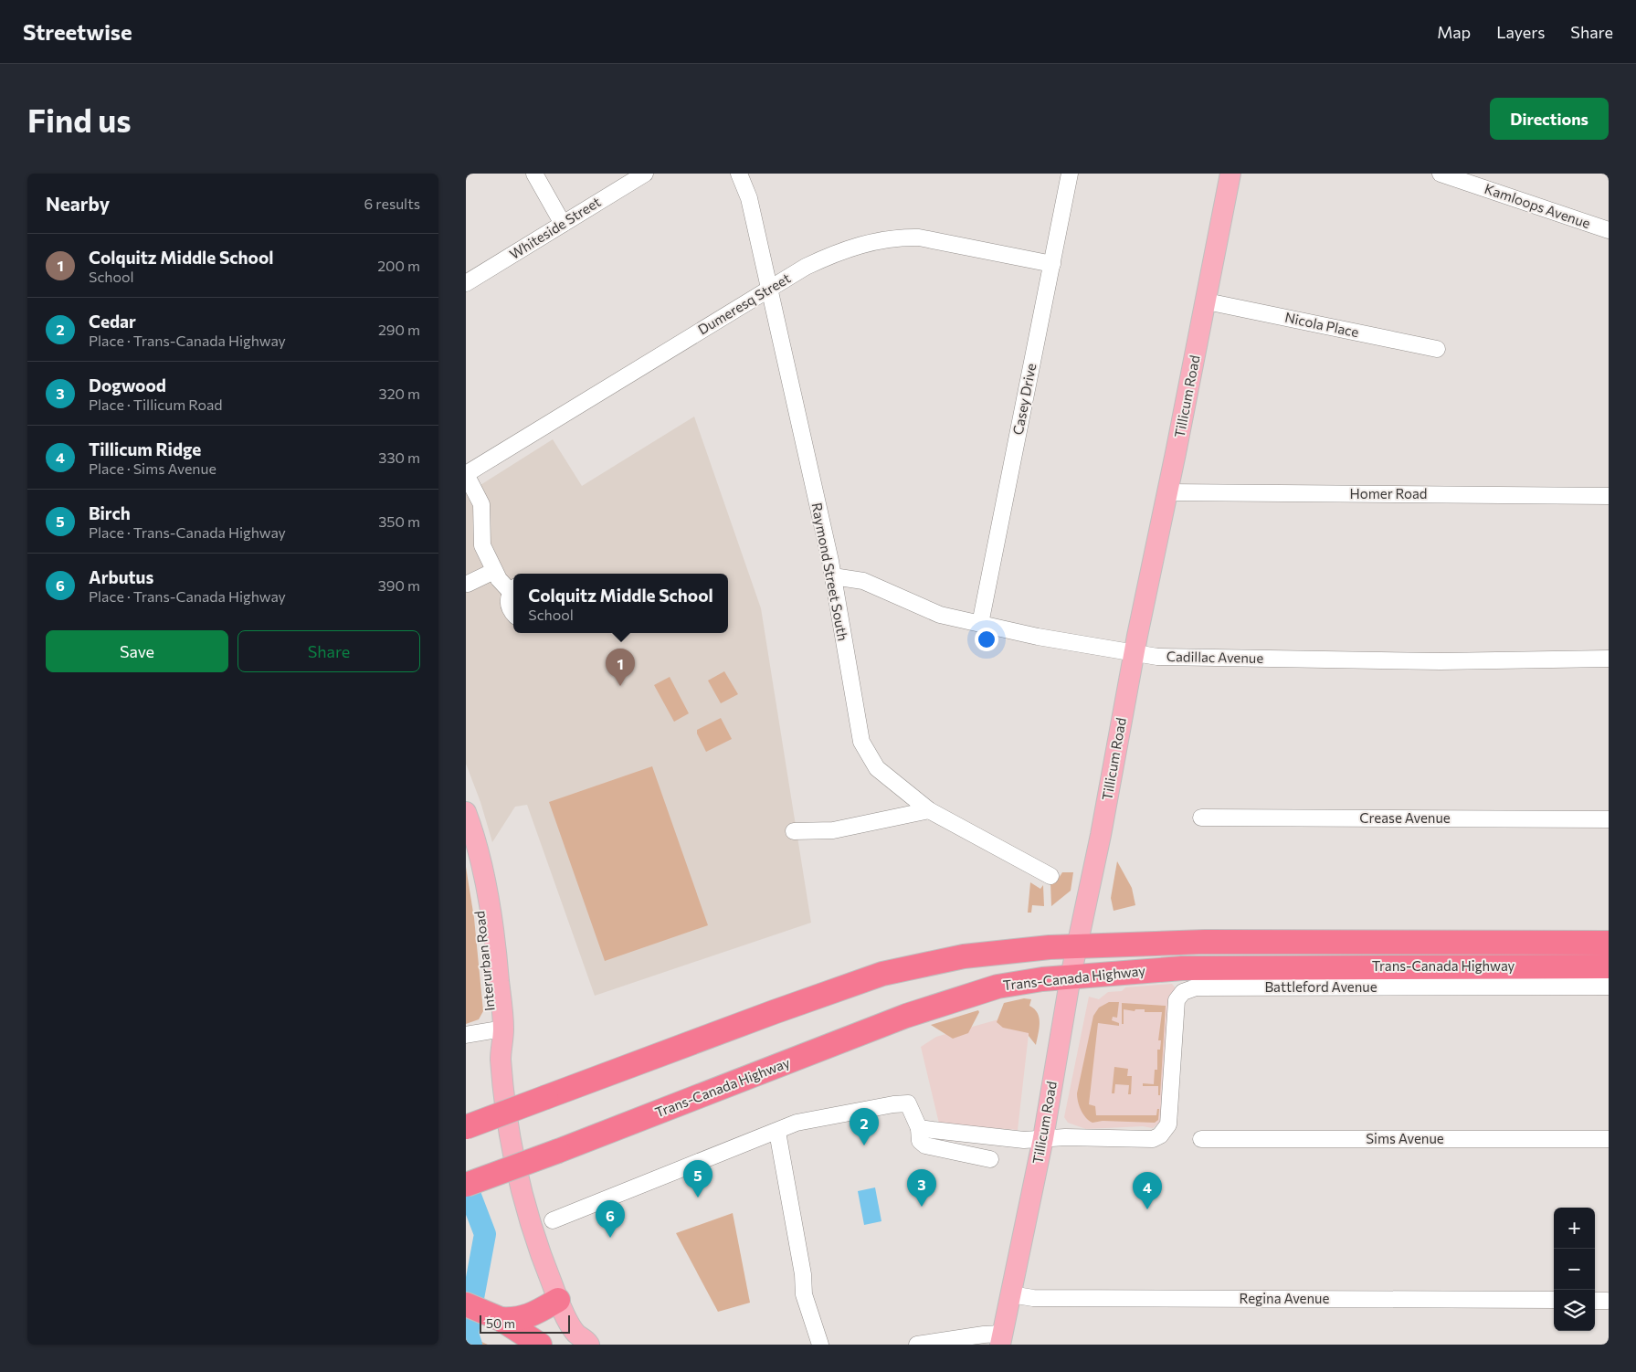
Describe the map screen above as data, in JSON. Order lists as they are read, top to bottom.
{
  "streets": {
    "highway": ["Trans-Canada Highway"],
    "main road": ["Tillicum Road", "Interurban Road"],
    "street": [
      "Kamloops Avenue",
      "Whiteside Street",
      "Dumeresq Street",
      "Nicola Place",
      "Casey Drive",
      "Homer Road",
      "Raymond Street South",
      "Cadillac Avenue",
      "Crease Avenue",
      "Battleford Avenue",
      "Sims Avenue",
      "Regina Avenue"
    ]
  },
  "crossings": [
    ["Dumeresq Street", "Casey Drive"],
    ["Dumeresq Street", "Raymond Street South"],
    ["Nicola Place", "Tillicum Road"],
    ["Tillicum Road", "Homer Road"],
    ["Tillicum Road", "Cadillac Avenue"],
    ["Tillicum Road", "Trans-Canada Highway"],
    ["Tillicum Road", "Battleford Avenue"],
    ["Tillicum Road", "Regina Avenue"],
    ["Casey Drive", "Cadillac Avenue"],
    ["Raymond Street South", "Cadillac Avenue"]
  ],
  "scale_bar": "50 m",
  "page": {
    "header": "Streetwise",
    "nav": ["Map", "Layers", "Share"],
    "buttons": [
      "Directions",
      ["Save", "Share"]
    ],
    "title": "Find us",
    "heading": ["Nearby", "6 results"],
    "list": [
      {
        "mark": "1",
        "name": "Colquitz Middle School",
        "note": "School",
        "value": "200 m"
      },
      {
        "mark": "2",
        "name": "Cedar",
        "note": "Place · Trans-Canada Highway",
        "value": "290 m"
      },
      {
        "mark": "3",
        "name": "Dogwood",
        "note": "Place · Tillicum Road",
        "value": "320 m"
      },
      {
        "mark": "4",
        "name": "Tillicum Ridge",
        "note": "Place · Sims Avenue",
        "value": "330 m"
      },
      {
        "mark": "5",
        "name": "Birch",
        "note": "Place · Trans-Canada Highway",
        "value": "350 m"
      },
      {
        "mark": "6",
        "name": "Arbutus",
        "note": "Place · Trans-Canada Highway",
        "value": "390 m"
      }
    ],
    "popup": ["Colquitz Middle School", "School"],
    "pins": [
      "1",
      "2",
      "5",
      "3",
      "4",
      "6"
    ],
    "map_buttons": ["+", "−"],
    "scale": "50 m"
  }
}
